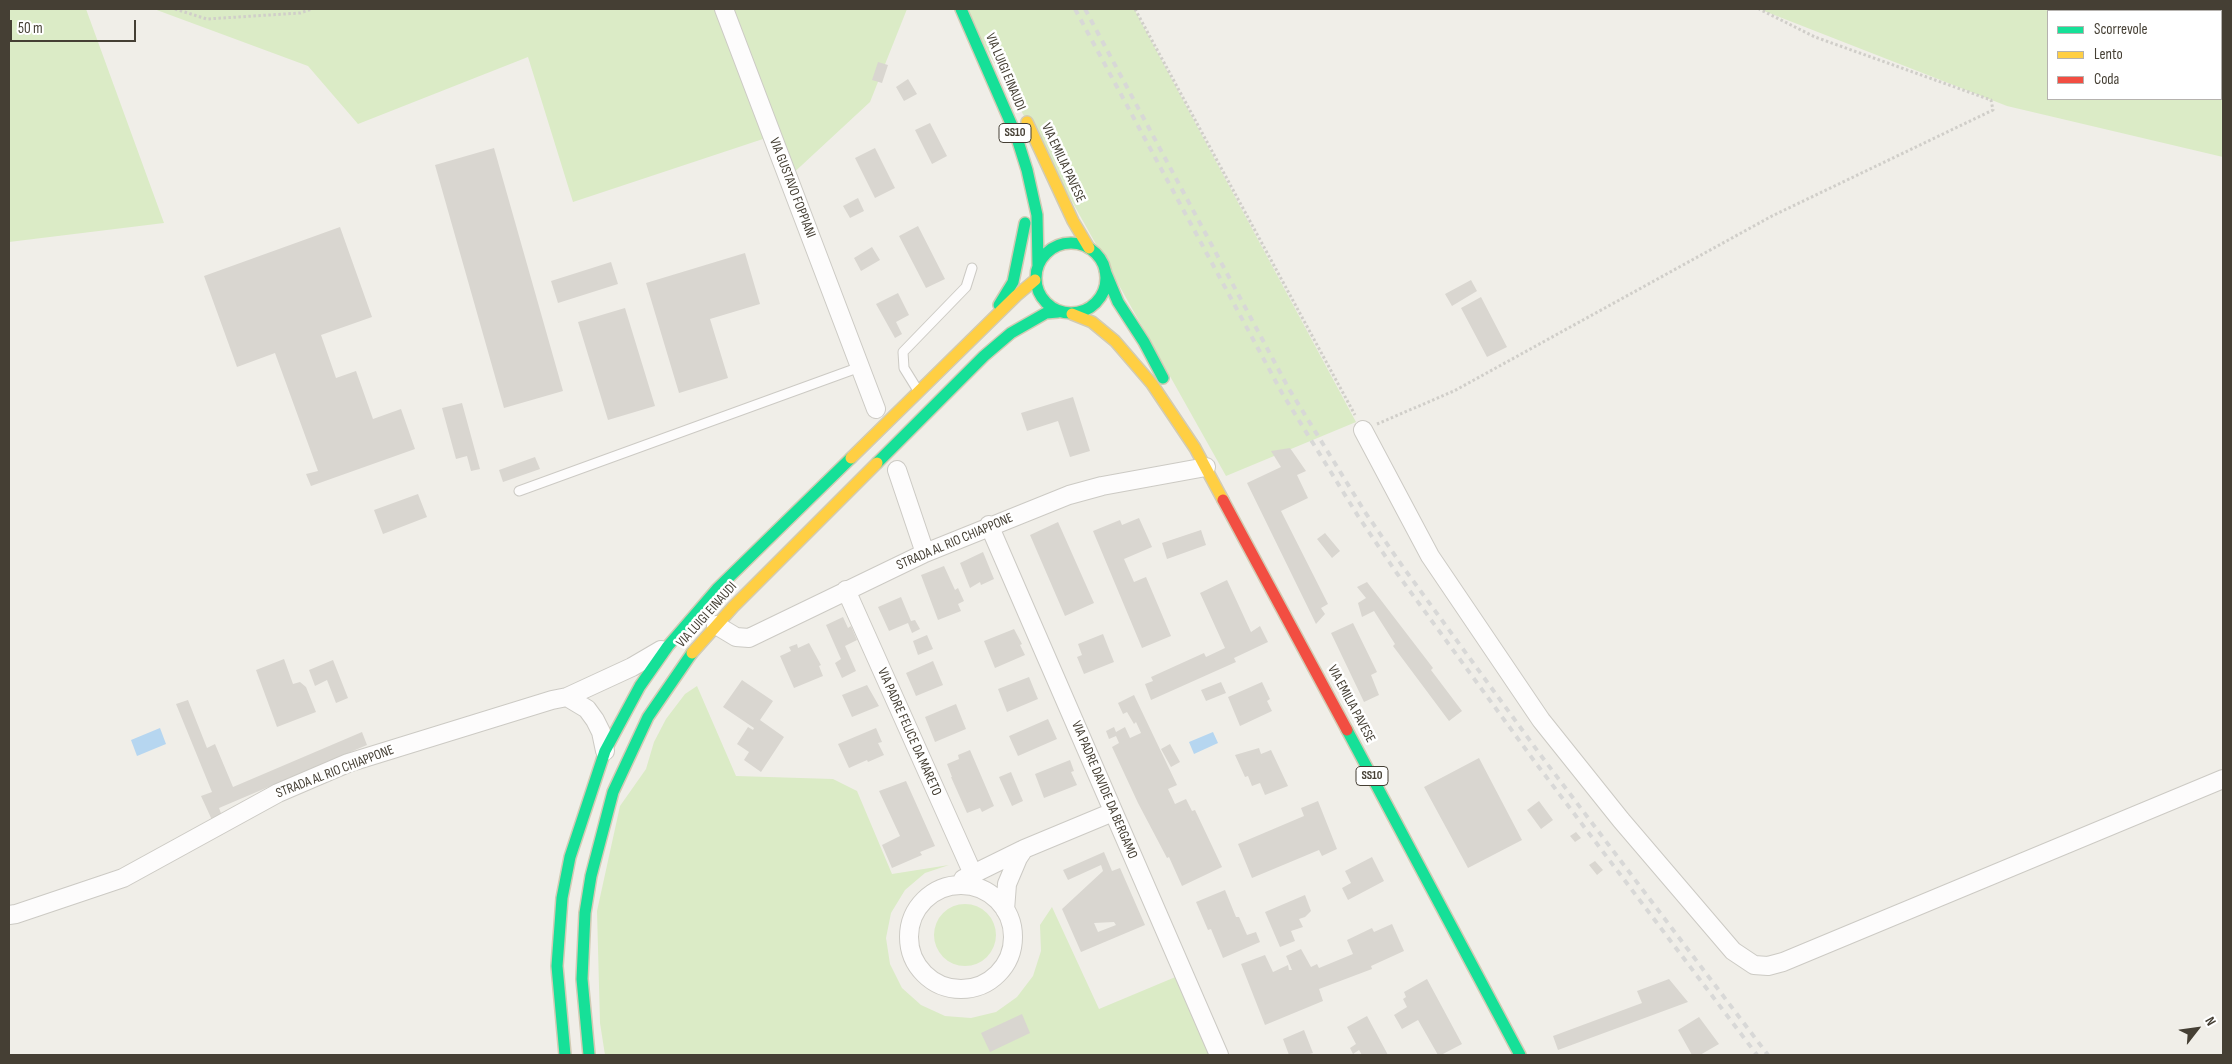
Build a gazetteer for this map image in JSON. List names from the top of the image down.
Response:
{
  "streets": {
    "main road": ["VIA LUIGI EINAUDI", "SS10", "VIA EMILIA PAVESE"],
    "street": [
      "VIA GUSTAVO FOPPIANI",
      "STRADA AL RIO CHIAPPONE",
      "VIA PADRE FELICE DA MARETO",
      "VIA PADRE DAVIDE DA BERGAMO"
    ]
  },
  "crossings": [
    ["VIA LUIGI EINAUDI", "SS10"],
    ["VIA LUIGI EINAUDI", "VIA EMILIA PAVESE"],
    ["VIA LUIGI EINAUDI", "STRADA AL RIO CHIAPPONE"],
    ["SS10", "VIA EMILIA PAVESE"],
    ["VIA EMILIA PAVESE", "STRADA AL RIO CHIAPPONE"],
    ["STRADA AL RIO CHIAPPONE", "VIA PADRE FELICE DA MARETO"],
    ["STRADA AL RIO CHIAPPONE", "VIA PADRE DAVIDE DA BERGAMO"]
  ],
  "legend": ["Scorrevole", "Lento", "Coda"],
  "scale_bar": "50 m",
  "north": "top right"
}
